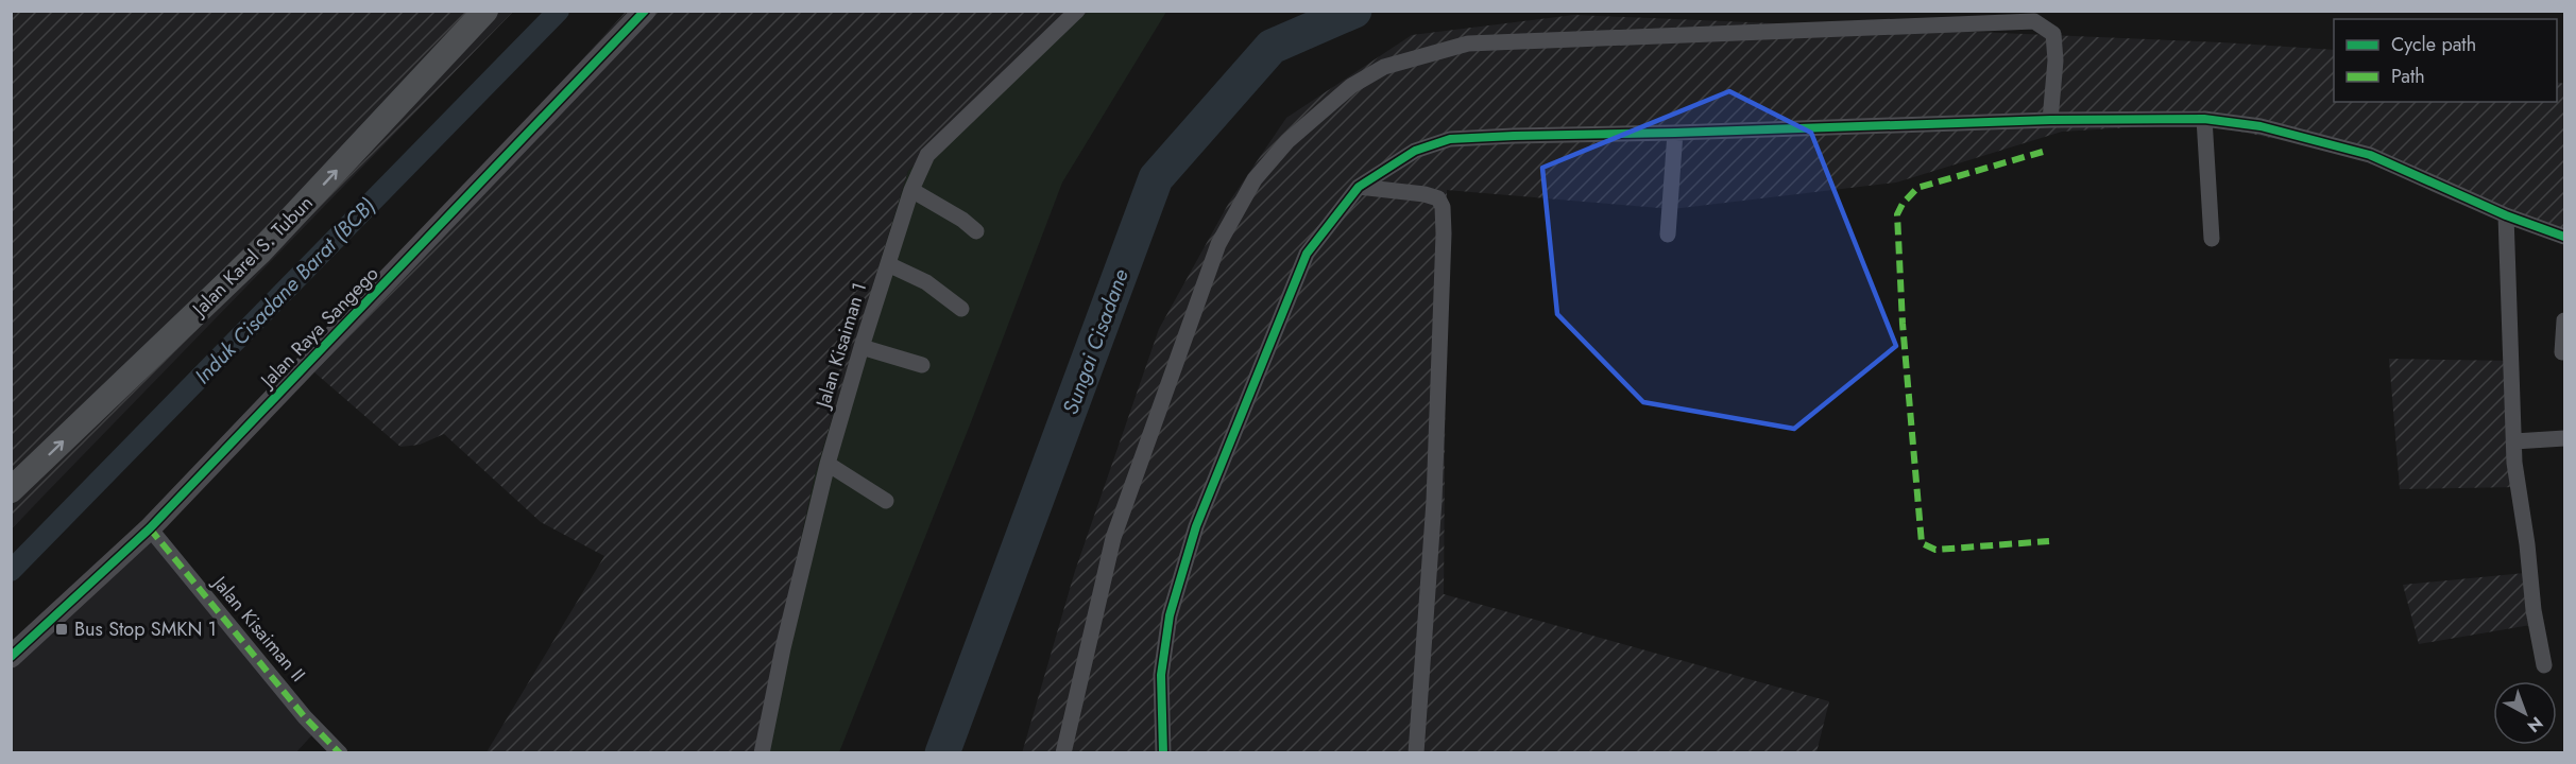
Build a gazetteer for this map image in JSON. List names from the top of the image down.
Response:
{
  "streets": {
    "main road": ["Jalan Karel S. Tubun"],
    "street": ["Jalan Raya Sangego", "Jalan Kisaiman 1", "Jalan Kisaiman II"]
  },
  "crossings": [
    ["Jalan Raya Sangego", "Jalan Kisaiman II"]
  ],
  "one_way": ["Jalan Karel S. Tubun"],
  "water": ["Induk Cisadane Barat (BCB)", "Sungai Cisadane"],
  "places": {
    "transit": ["Bus Stop SMKN 1"]
  },
  "legend": ["Cycle path", "Path"],
  "north": "bottom right"
}
